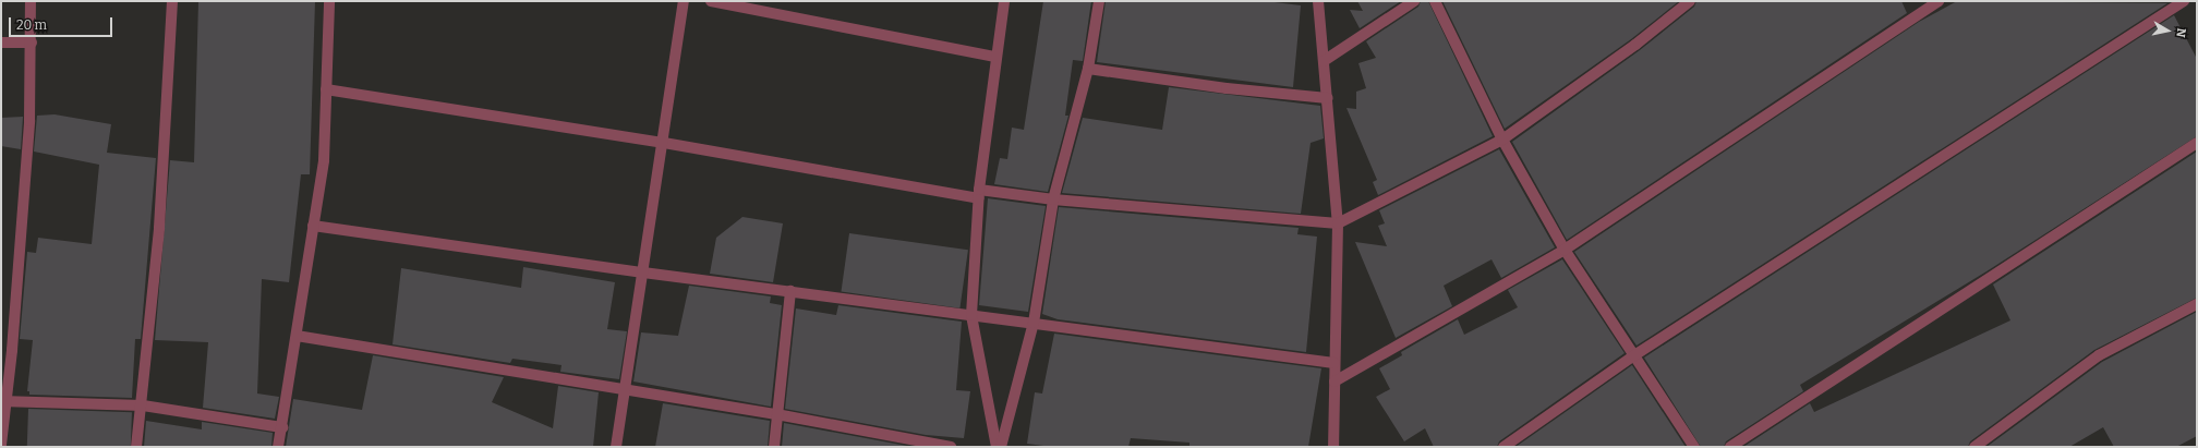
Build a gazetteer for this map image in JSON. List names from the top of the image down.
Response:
{
  "scale_bar": "20 m",
  "north": "right"
}
